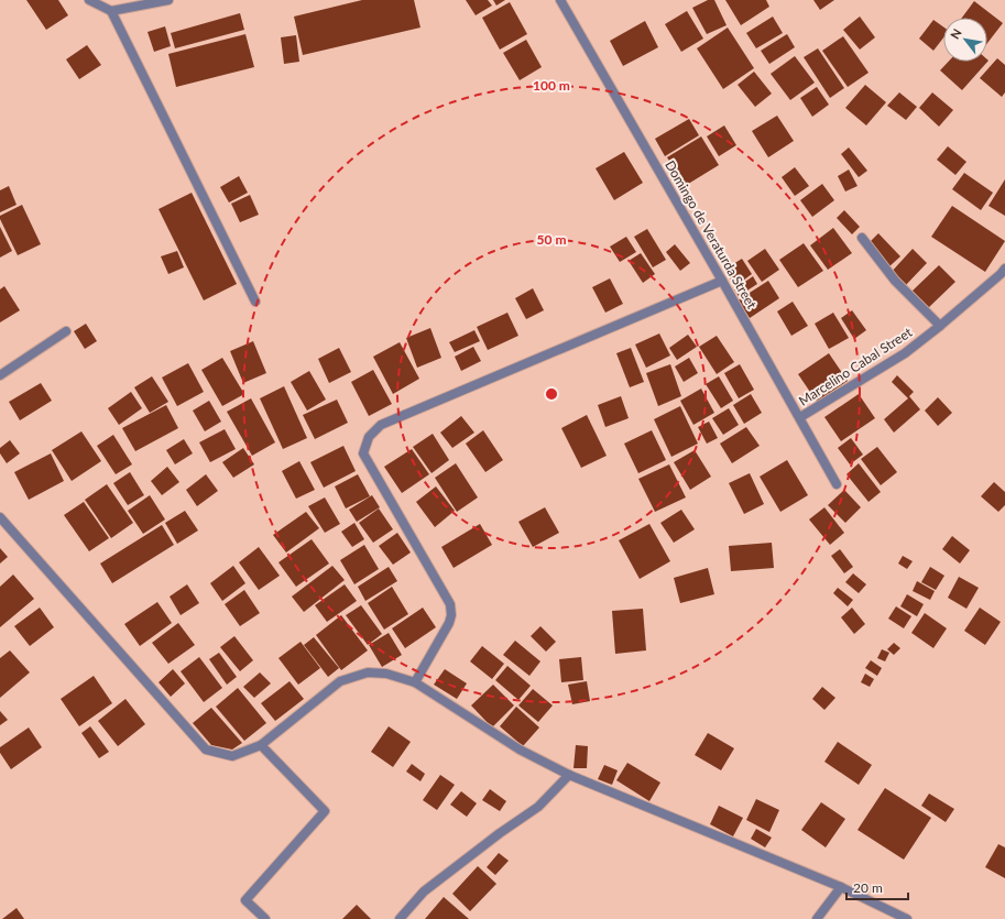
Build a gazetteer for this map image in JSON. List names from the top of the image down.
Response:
{
  "streets": {
    "street": ["Domingo de Veraturda Street", "Marcelino Cabal Street"]
  },
  "crossings": [
    ["Domingo de Veraturda Street", "Marcelino Cabal Street"]
  ],
  "scale_bar": "20 m",
  "north": "top left",
  "rings": ["100 m", "50 m"]
}
